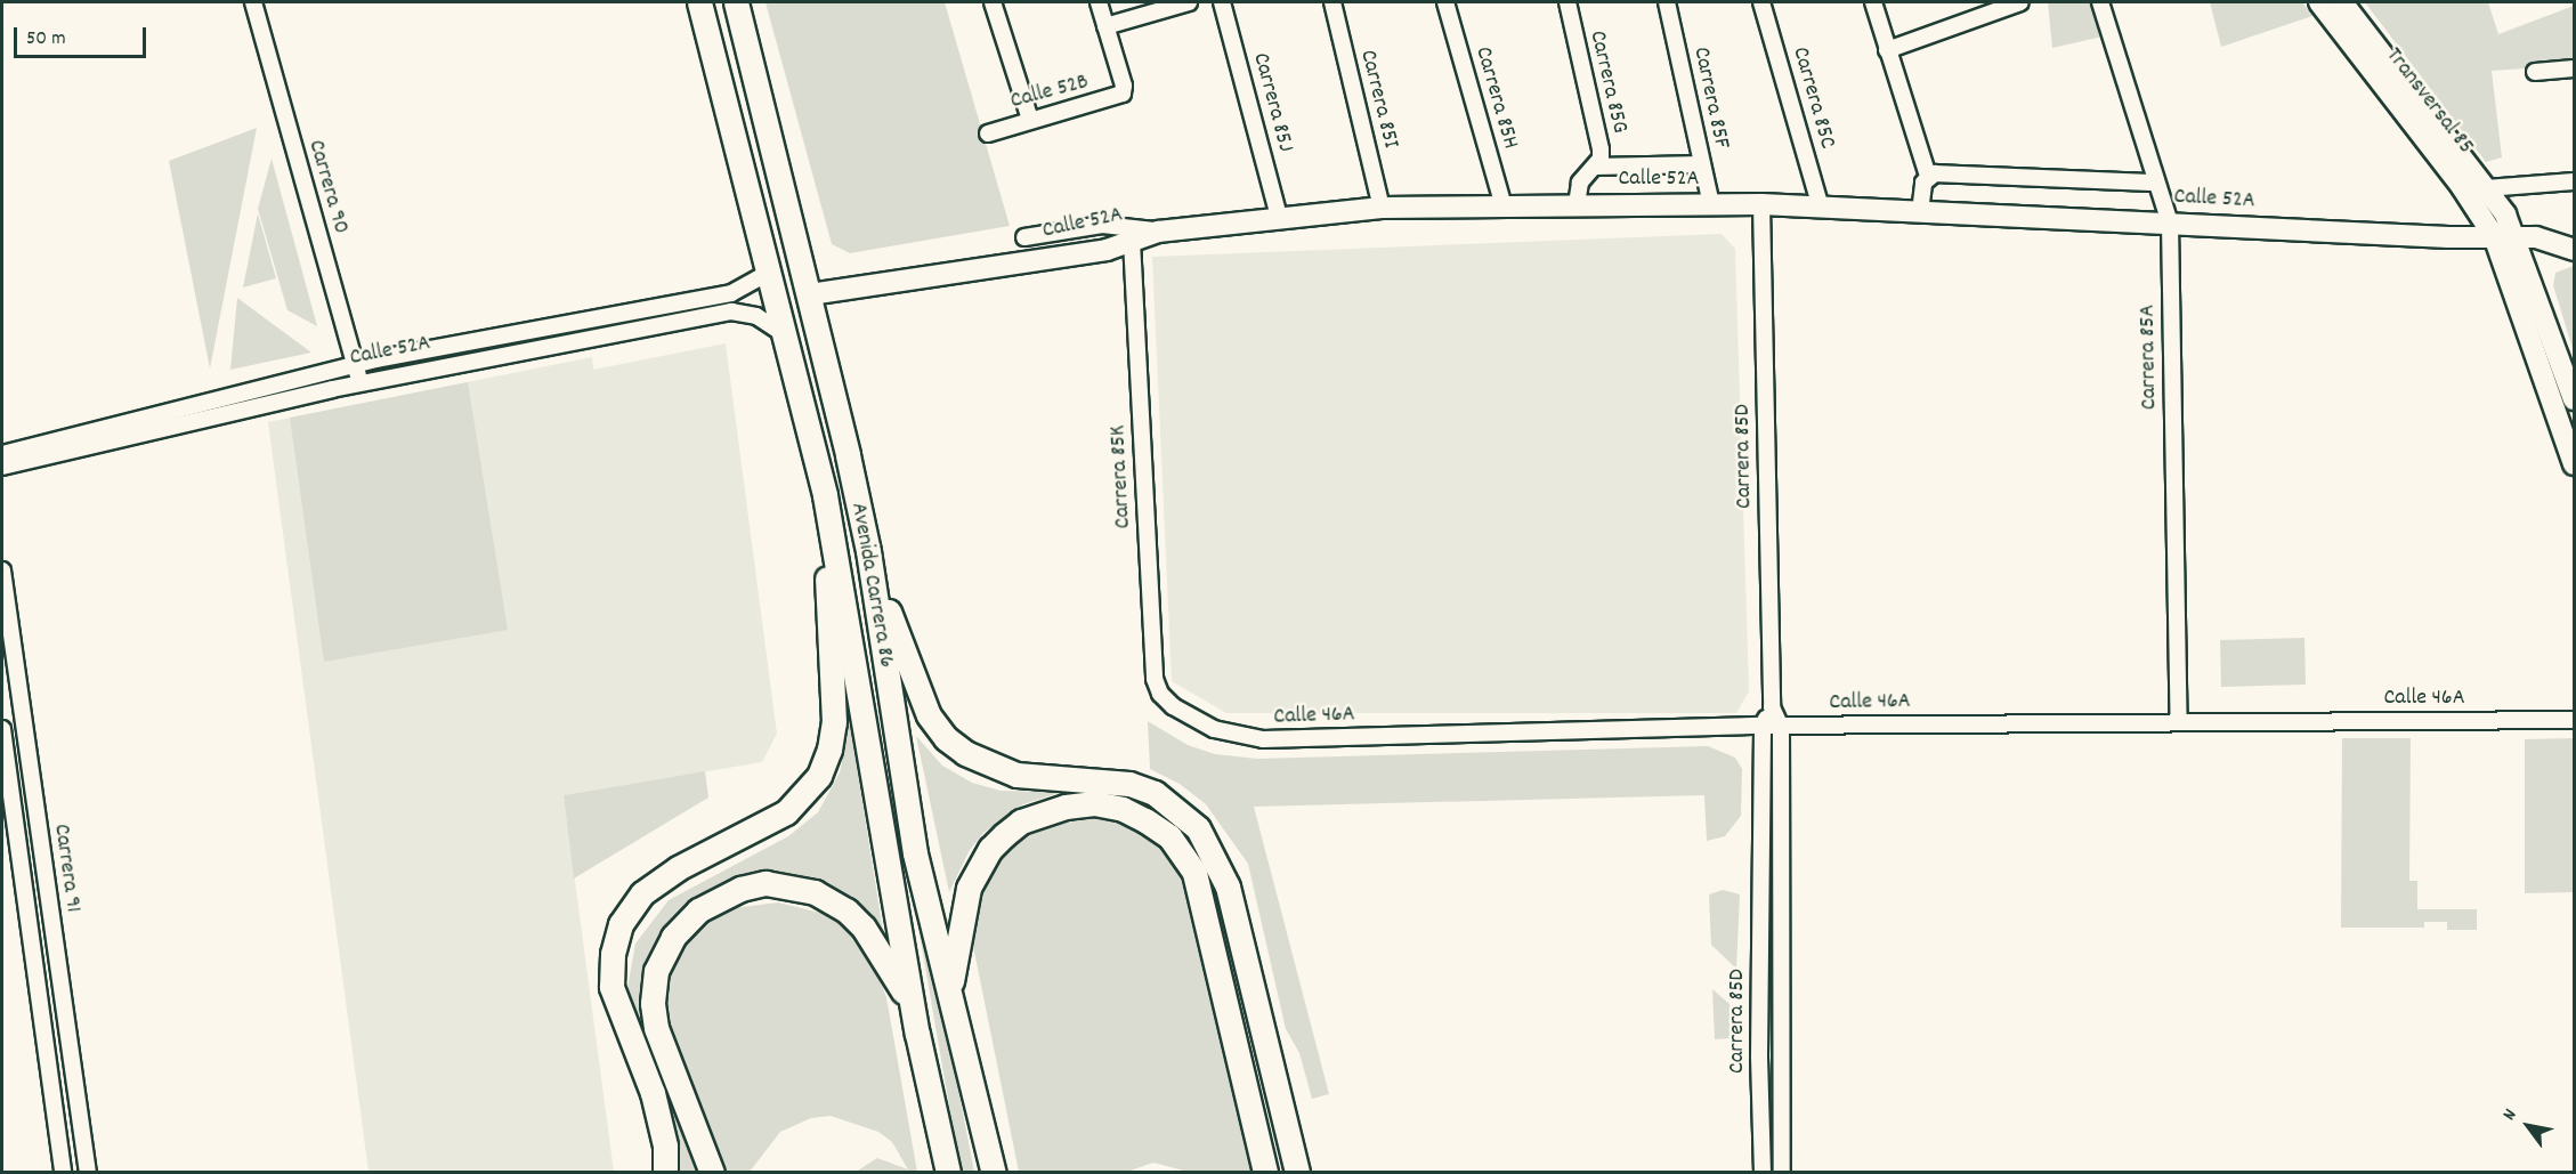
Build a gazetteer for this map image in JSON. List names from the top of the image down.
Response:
{
  "streets": {
    "main road": ["Avenida Carrera 86"],
    "street": [
      "Carrera 85G",
      "Calle 52B",
      "Carrera 85H",
      "Carrera 85F",
      "Carrera 85C",
      "Carrera 85I",
      "Transversal 85",
      "Carrera 85J",
      "Calle 52A",
      "Carrera 90",
      "Carrera 85A",
      "Carrera 85D",
      "Carrera 85K",
      "Calle 46A",
      "Carrera 91"
    ]
  },
  "crossings": [
    ["Carrera 85G", "Calle 52A"],
    ["Carrera 85H", "Calle 52A"],
    ["Carrera 85F", "Calle 52A"],
    ["Carrera 85C", "Calle 52A"],
    ["Carrera 85I", "Calle 52A"],
    ["Transversal 85", "Calle 52A"],
    ["Carrera 85J", "Calle 52A"],
    ["Calle 52A", "Carrera 90"],
    ["Calle 52A", "Carrera 85A"],
    ["Calle 52A", "Carrera 85D"],
    ["Calle 52A", "Carrera 85K"],
    ["Calle 52A", "Avenida Carrera 86"],
    ["Carrera 85A", "Calle 46A"],
    ["Carrera 85D", "Calle 46A"],
    ["Carrera 85K", "Calle 46A"]
  ],
  "scale_bar": "50 m",
  "north": "top left"
}
